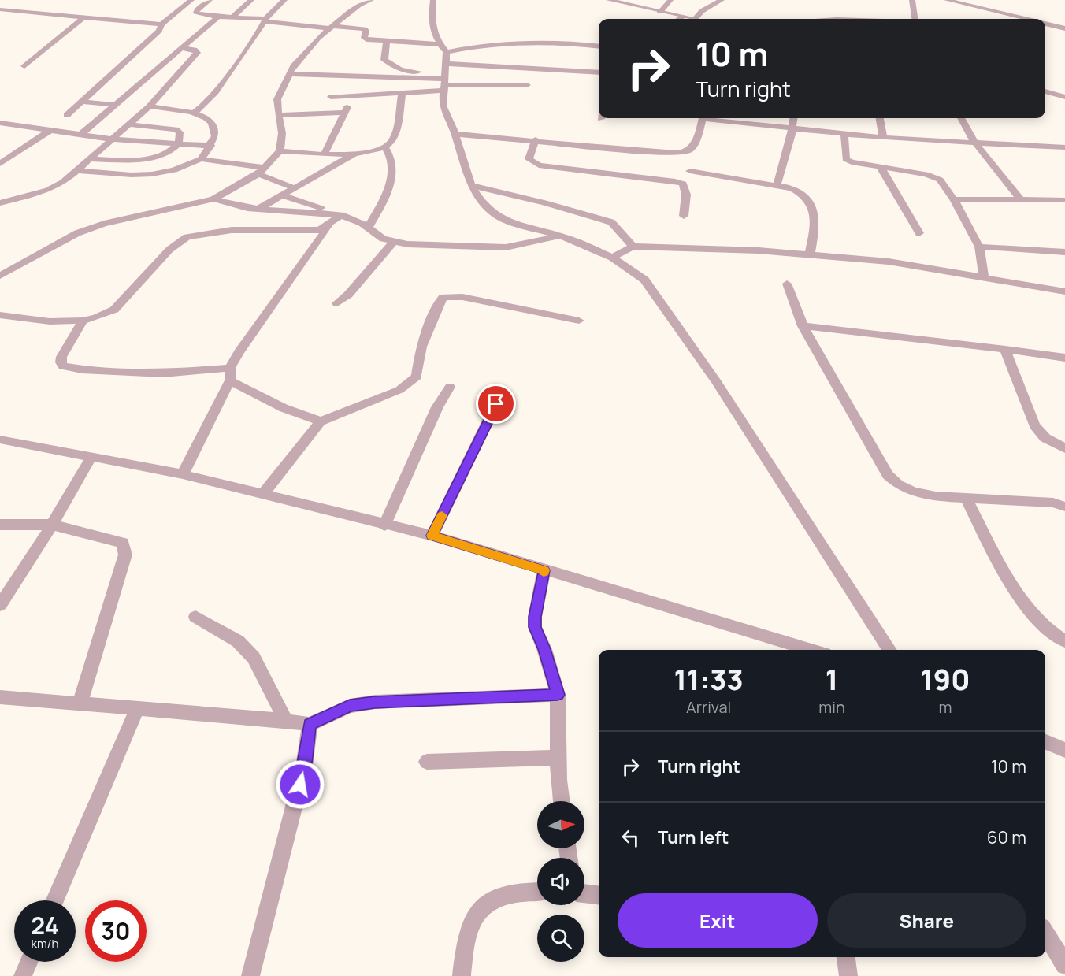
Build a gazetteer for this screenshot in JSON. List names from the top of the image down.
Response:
{
  "north": "right",
  "page": {
    "turn": ["10 m", "Turn right"],
    "eta": [
      "11:33",
      "Arrival",
      "1",
      "min",
      "190",
      "m"
    ],
    "list": [
      {
        "name": "Turn right",
        "value": "10 m"
      },
      {
        "name": "Turn left",
        "value": "60 m"
      }
    ],
    "buttons": ["Exit", "Share"],
    "speed": "24 km/h",
    "limit": "30"
  }
}
